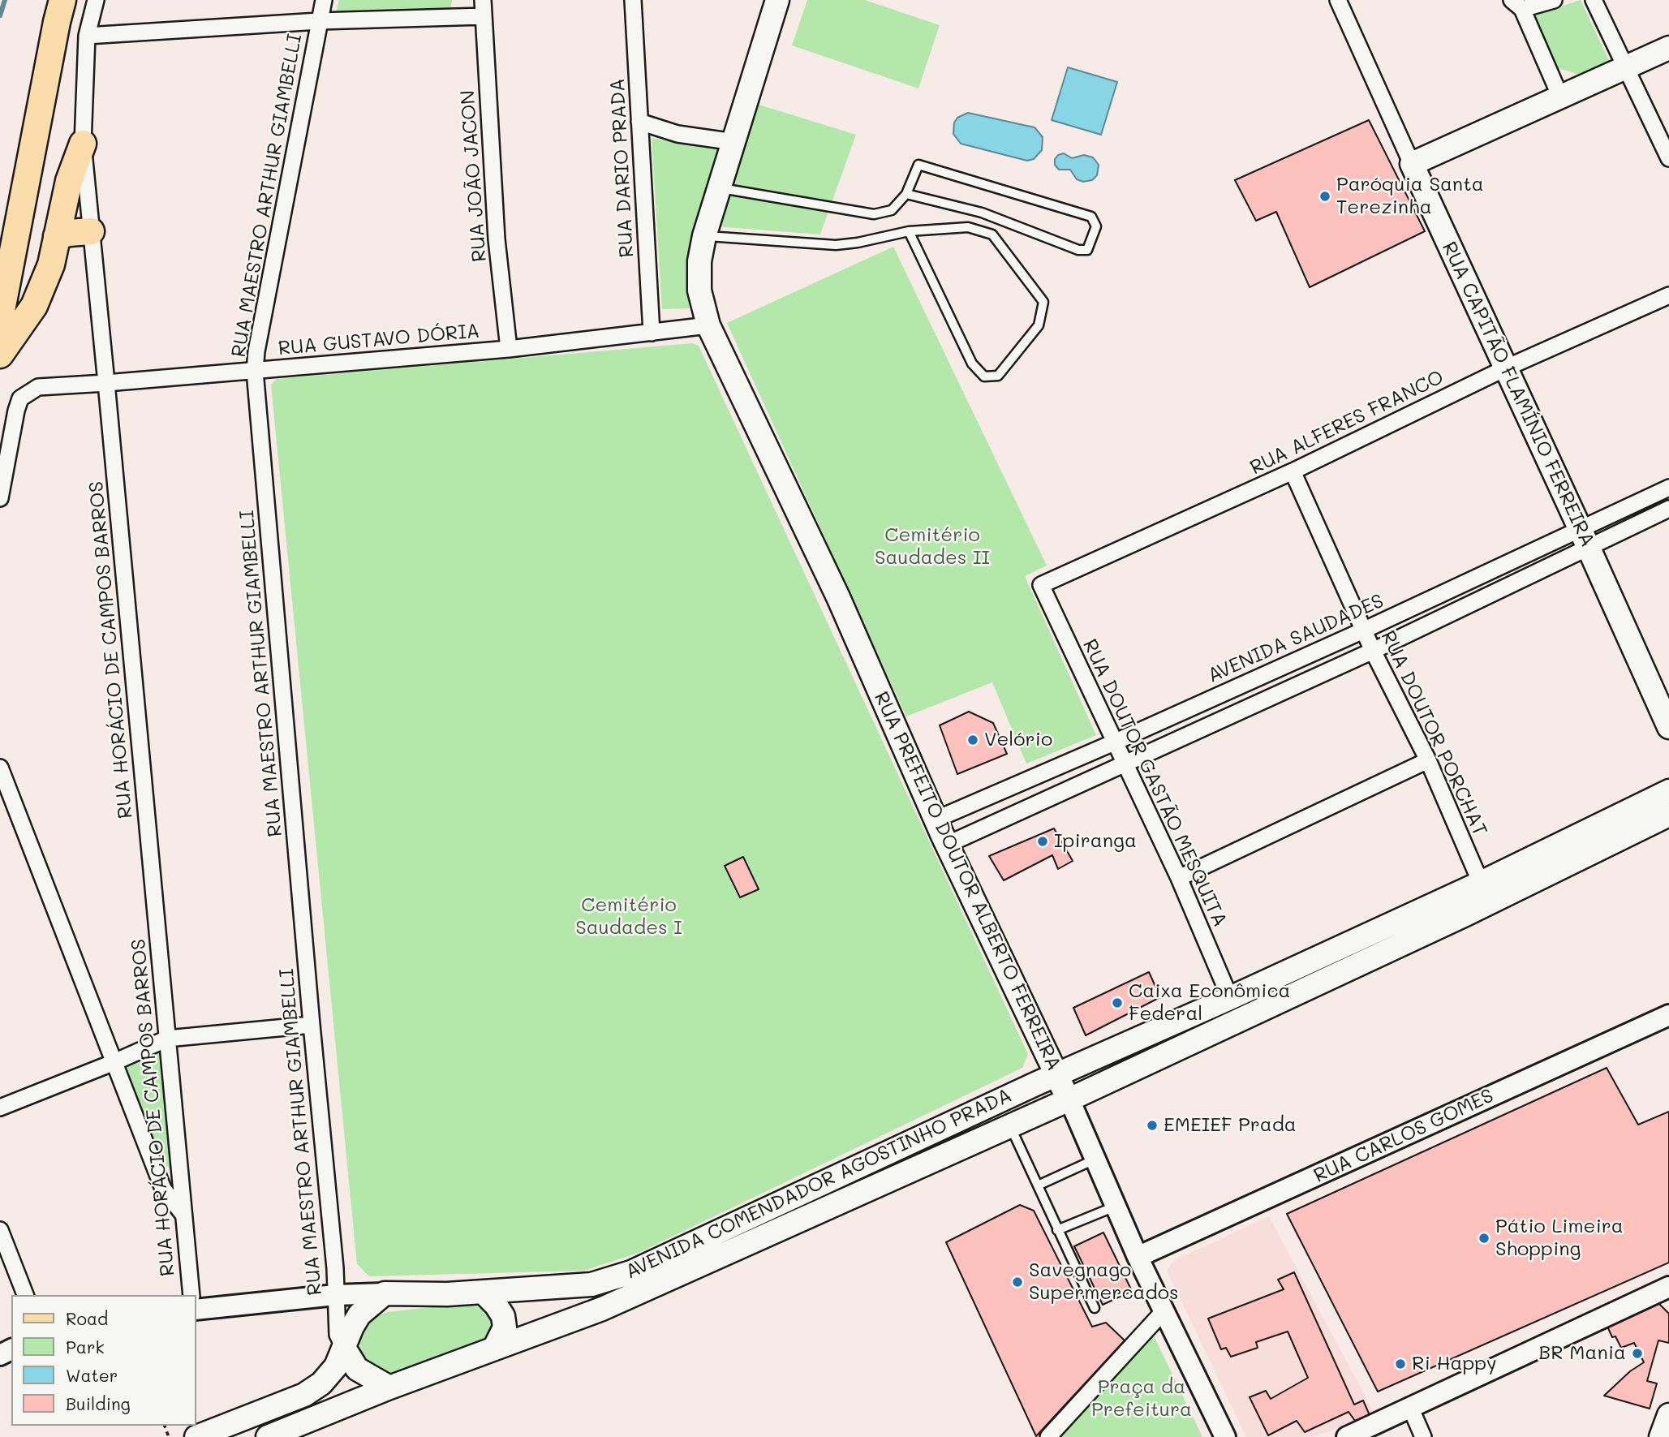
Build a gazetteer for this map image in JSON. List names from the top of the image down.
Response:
{
  "streets": {
    "main road": ["RUA CAPITÃO FLAMÍNIO FERREIRA", "RUA PREFEITO DOUTOR ALBERTO FERREIRA", "AVENIDA COMENDADOR AGOSTINHO PRADA"],
    "street": [
      "RUA DARIO PRADA",
      "RUA JOÃO JACON",
      "RUA MAESTRO ARTHUR GIAMBELLI",
      "RUA GUSTAVO DÓRIA",
      "RUA ALFERES FRANCO",
      "AVENIDA SAUDADES",
      "RUA HORÁCIO DE CAMPOS BARROS",
      "RUA DOUTOR PORCHAT",
      "RUA DOUTOR GASTÃO MESQUITA",
      "RUA CARLOS GOMES"
    ]
  },
  "crossings": [
    ["RUA DARIO PRADA", "RUA GUSTAVO DÓRIA"],
    ["RUA JOÃO JACON", "RUA GUSTAVO DÓRIA"],
    ["RUA MAESTRO ARTHUR GIAMBELLI", "RUA GUSTAVO DÓRIA"],
    ["RUA GUSTAVO DÓRIA", "RUA HORÁCIO DE CAMPOS BARROS"],
    ["RUA GUSTAVO DÓRIA", "RUA PREFEITO DOUTOR ALBERTO FERREIRA"],
    ["RUA CAPITÃO FLAMÍNIO FERREIRA", "RUA ALFERES FRANCO"],
    ["RUA CAPITÃO FLAMÍNIO FERREIRA", "AVENIDA SAUDADES"],
    ["RUA ALFERES FRANCO", "RUA DOUTOR PORCHAT"],
    ["RUA ALFERES FRANCO", "RUA DOUTOR GASTÃO MESQUITA"],
    ["AVENIDA SAUDADES", "RUA DOUTOR PORCHAT"],
    ["AVENIDA SAUDADES", "RUA DOUTOR GASTÃO MESQUITA"],
    ["AVENIDA SAUDADES", "RUA PREFEITO DOUTOR ALBERTO FERREIRA"],
    ["RUA DOUTOR PORCHAT", "AVENIDA COMENDADOR AGOSTINHO PRADA"],
    ["RUA DOUTOR GASTÃO MESQUITA", "AVENIDA COMENDADOR AGOSTINHO PRADA"],
    ["RUA PREFEITO DOUTOR ALBERTO FERREIRA", "RUA CARLOS GOMES"],
    ["RUA PREFEITO DOUTOR ALBERTO FERREIRA", "AVENIDA COMENDADOR AGOSTINHO PRADA"]
  ],
  "parks": ["Cemitério Saudades II", "Cemitério Saudades I", "Praça da Prefeitura"],
  "places": [
    "Paróquia Santa Terezinha",
    "Velório",
    "Ipiranga",
    "Caixa Econômica Federal",
    "EMEIEF Prada",
    "Pátio Limeira Shopping",
    "Savegnago Supermercados",
    "BR Mania",
    "Ri Happy"
  ],
  "legend": [
    "Road",
    "Park",
    "Water",
    "Building"
  ]
}
